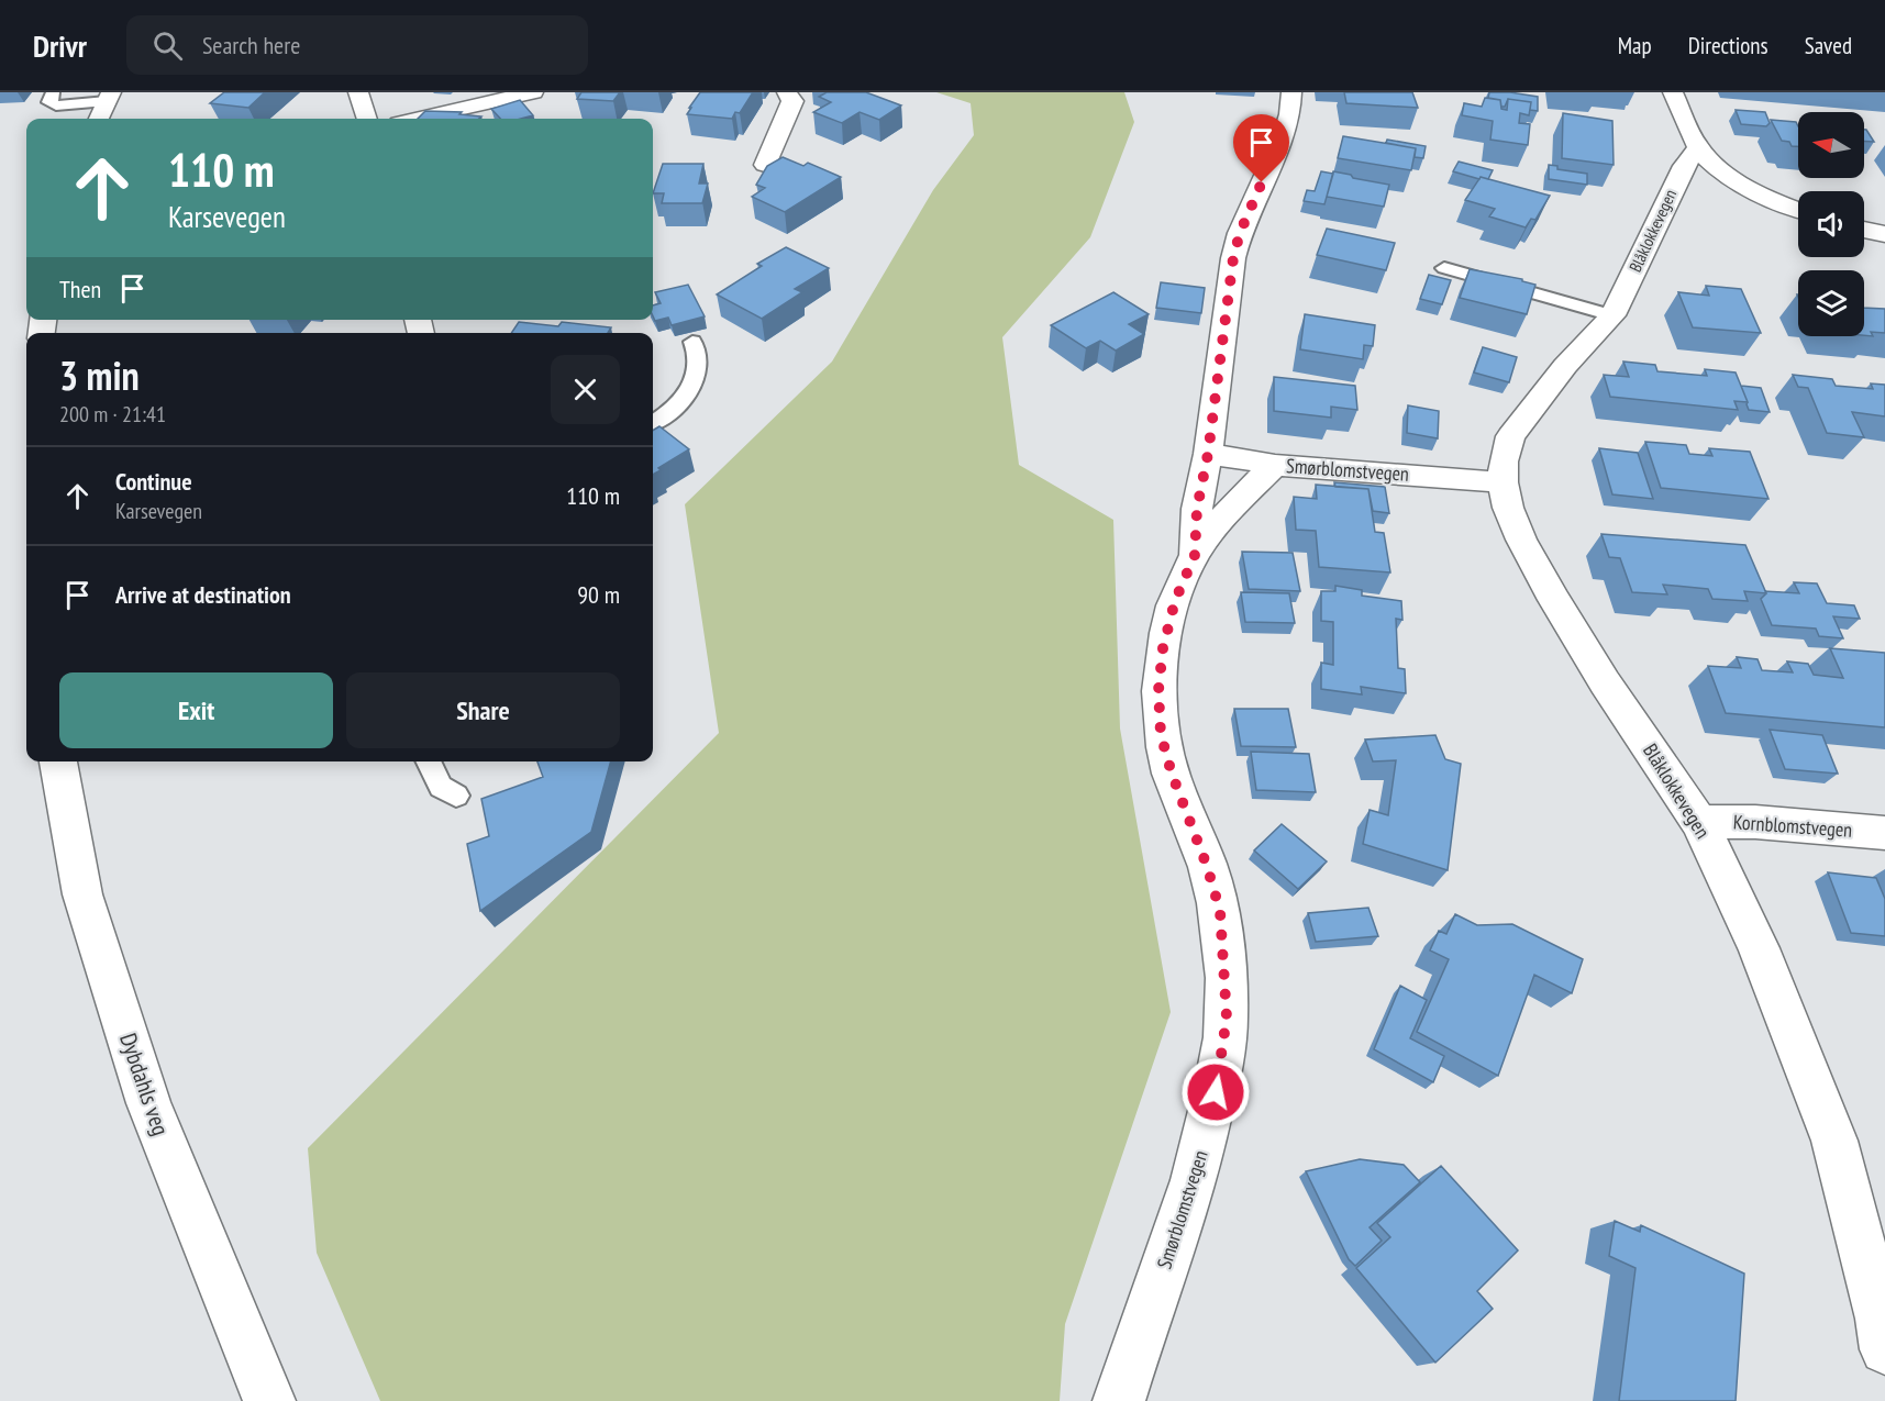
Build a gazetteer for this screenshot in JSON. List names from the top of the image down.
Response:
{
  "streets": {
    "street": [
      "Blåklokkevegen",
      "Smørblomstvegen",
      "Kornblomstvegen",
      "Dybdahls veg"
    ]
  },
  "crossings": [
    ["Blåklokkevegen", "Smørblomstvegen"],
    ["Blåklokkevegen", "Kornblomstvegen"]
  ],
  "north": "left",
  "page": {
    "header": "Drivr",
    "search": "Search here",
    "nav": ["Map", "Directions", "Saved"],
    "turn": ["110 m", "Karsevegen"],
    "then": "Then",
    "heading": ["3 min", "200 m · 21:41"],
    "list": [
      {
        "name": "Continue",
        "note": "Karsevegen",
        "value": "110 m"
      },
      {
        "name": "Arrive at destination",
        "value": "90 m"
      }
    ],
    "buttons": ["Exit", "Share"]
  }
}
